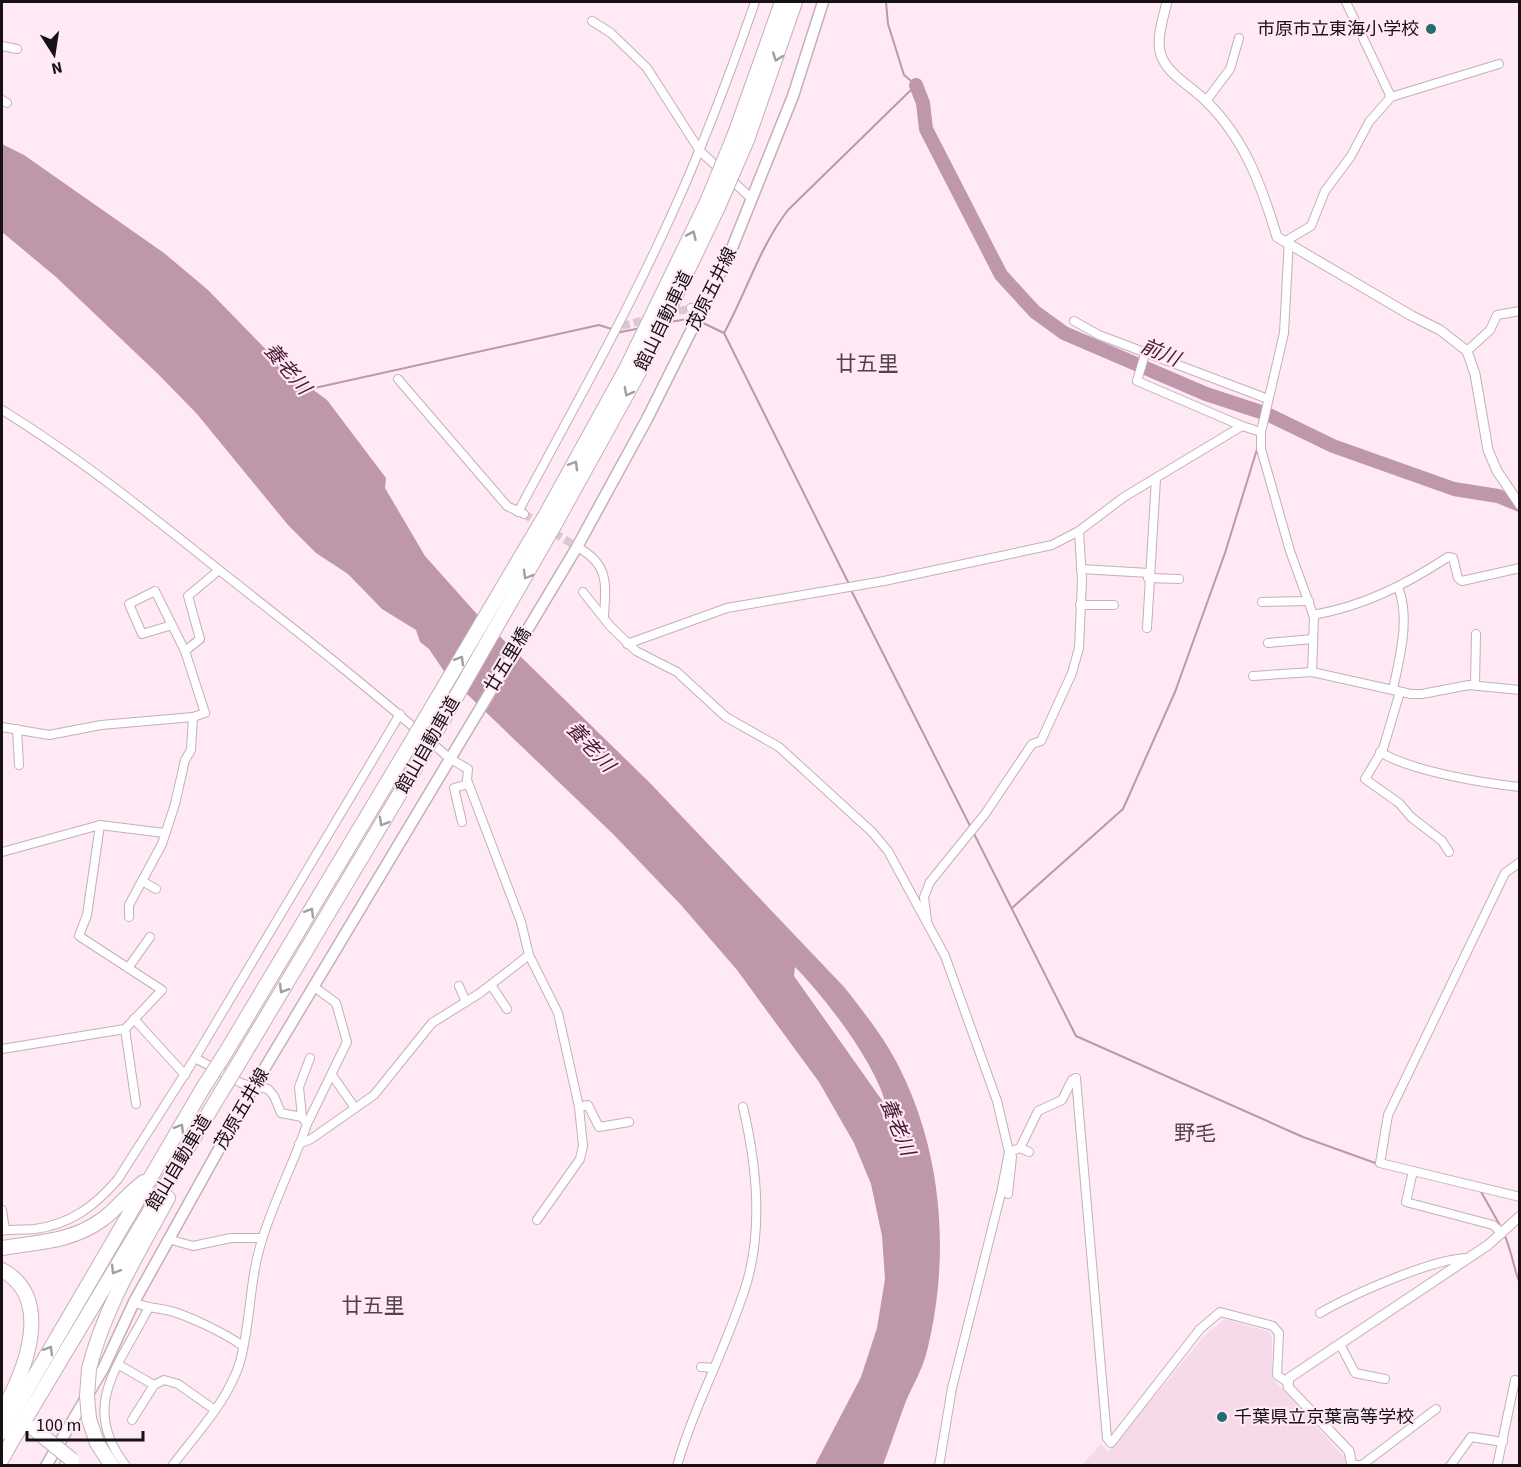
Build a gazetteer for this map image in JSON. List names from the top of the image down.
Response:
{
  "streets": {
    "highway": ["館山自動車道"],
    "main road": ["茂原五井線", "廿五里橋"]
  },
  "crossings": [
    ["茂原五井線", "廿五里橋"]
  ],
  "districts": ["廿五里", "野毛", "廿五里"],
  "water": ["前川", "養老川"],
  "places": ["市原市立東海小学校", "千葉県立京葉高等学校"],
  "scale_bar": "100 m",
  "north": "bottom"
}
